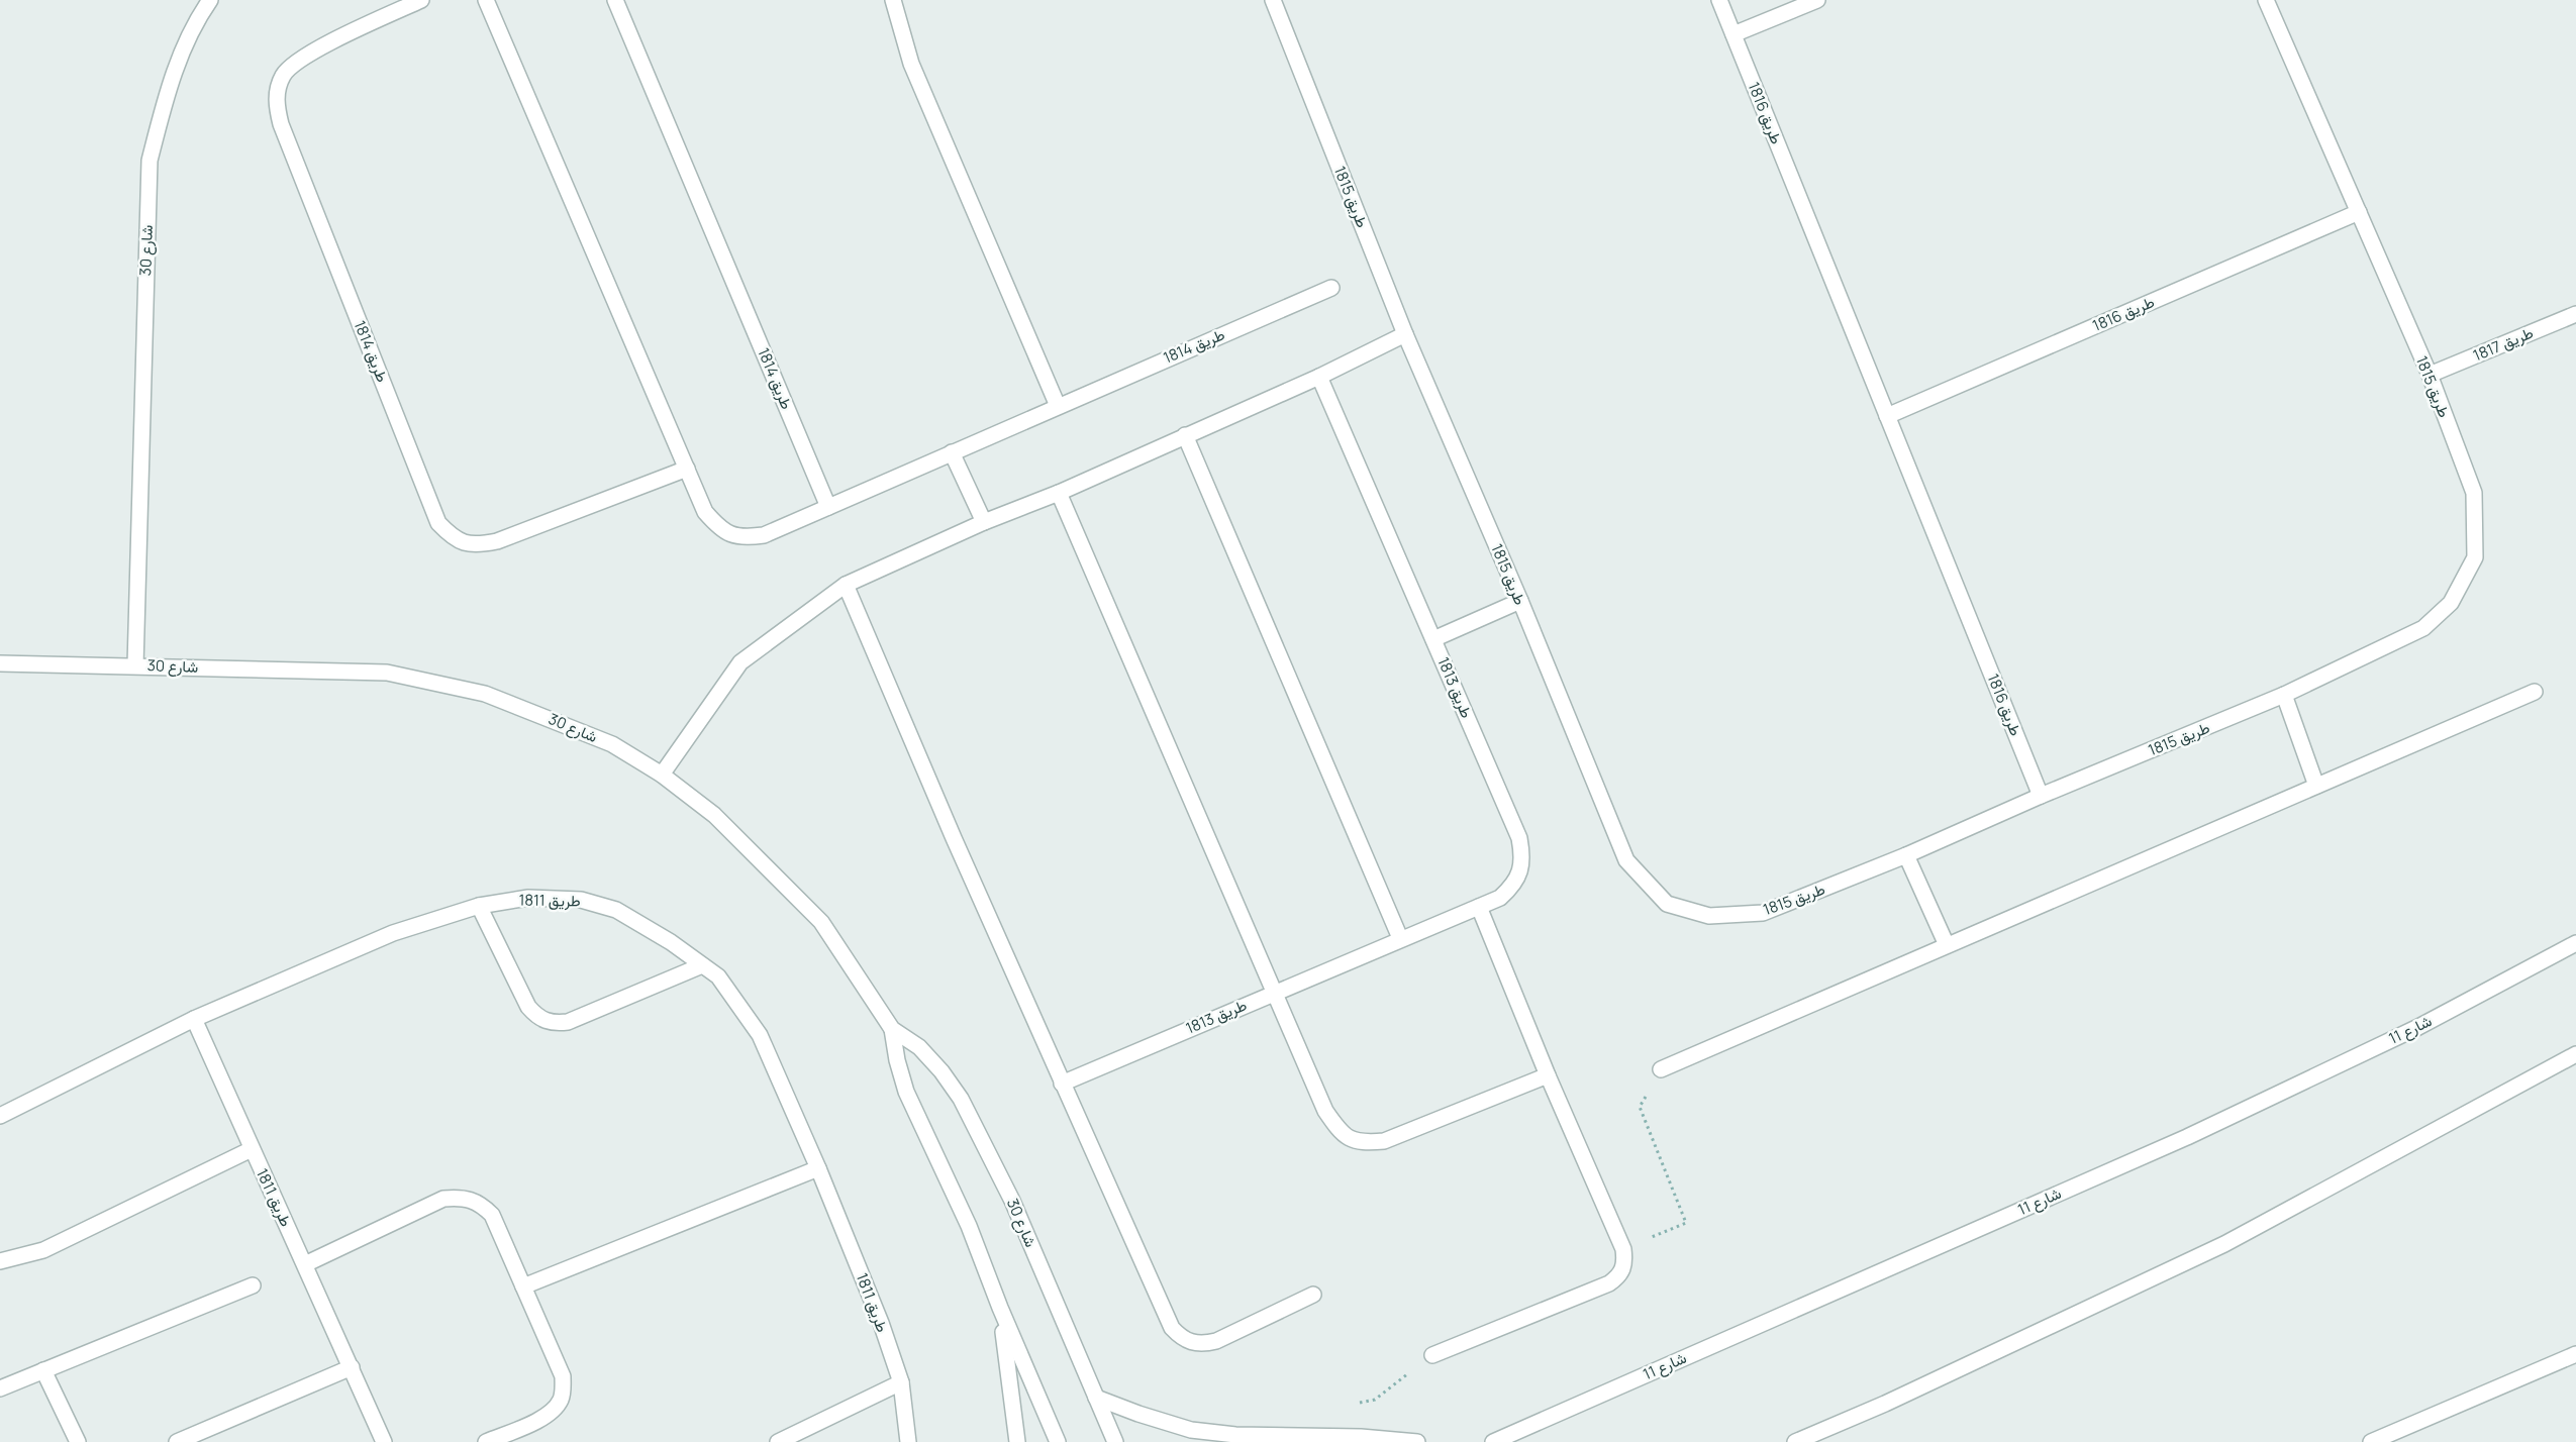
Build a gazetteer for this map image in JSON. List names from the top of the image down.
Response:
{
  "streets": {
    "street": [
      "طريق 1816",
      "طريق 1815",
      "شارع 30",
      "طريق 1817",
      "طريق 1814",
      "طريق 1813",
      "طريق 1811",
      "شارع 11"
    ]
  },
  "crossings": [
    ["طريق 1816", "طريق 1815"],
    ["طريق 1815", "طريق 1817"]
  ]
}
